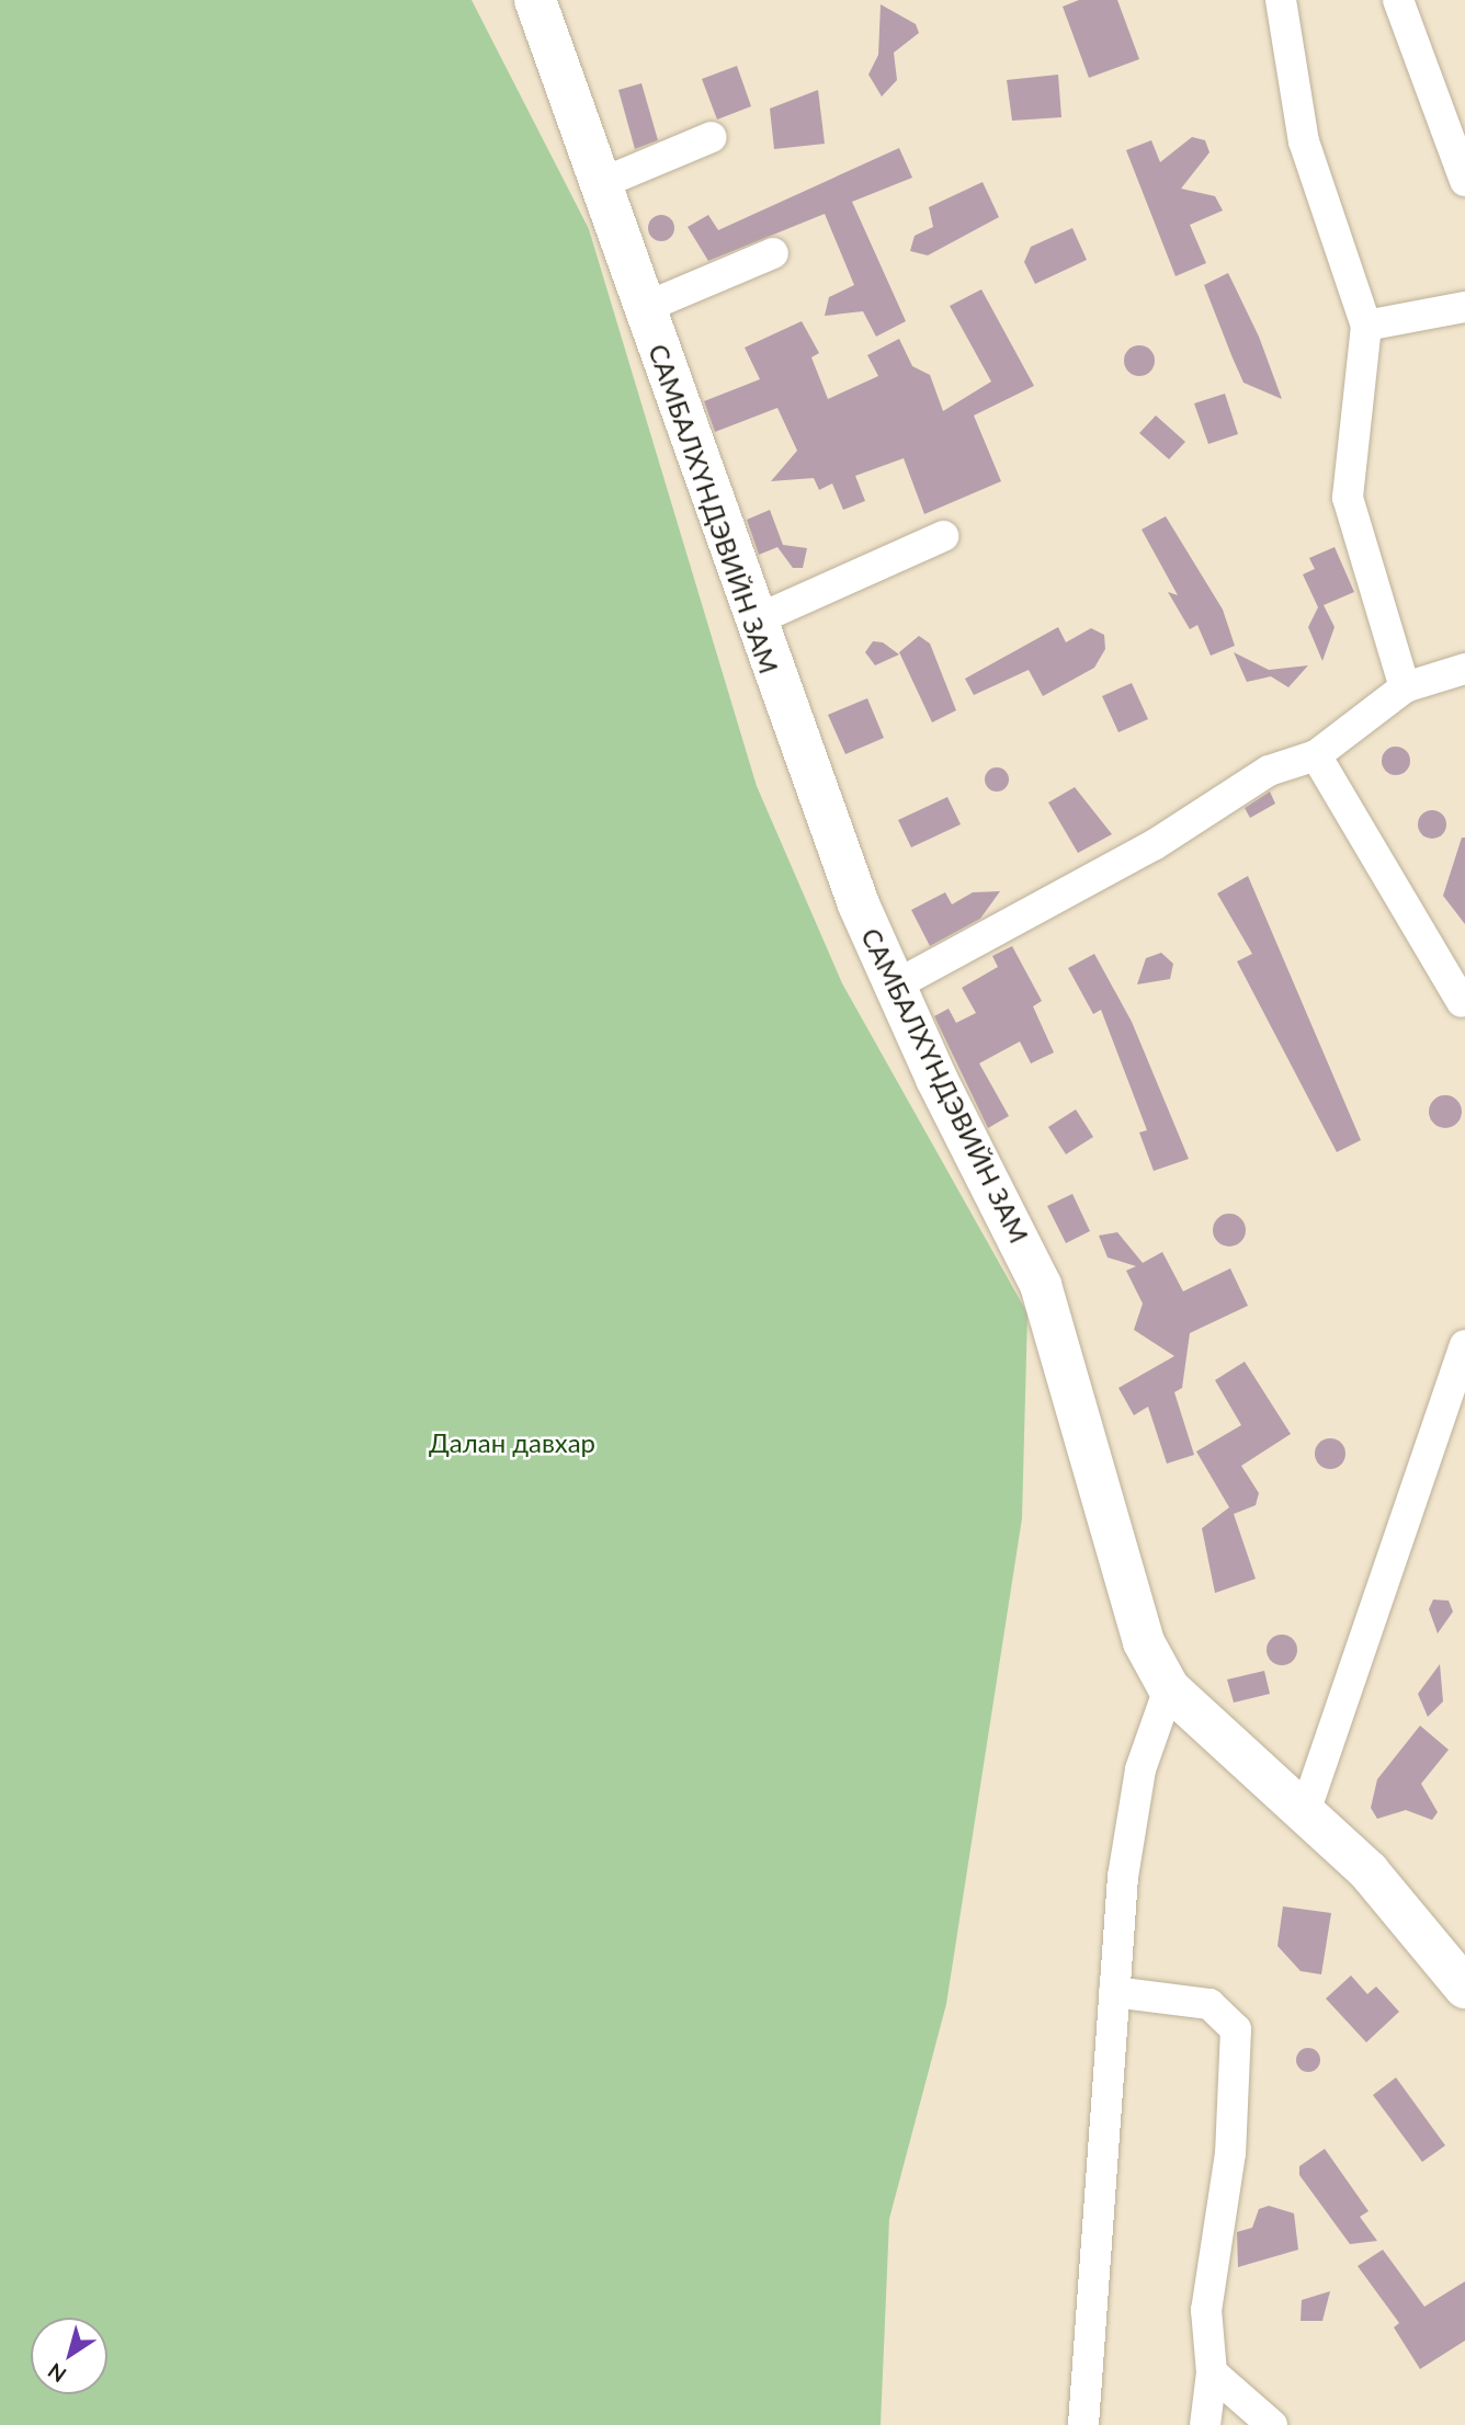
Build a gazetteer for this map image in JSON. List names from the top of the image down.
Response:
{
  "streets": {
    "street": ["САМБАЛХҮНДЭВИЙН ЗАМ"]
  },
  "parks": ["Далан давхар"],
  "north": "bottom left"
}
